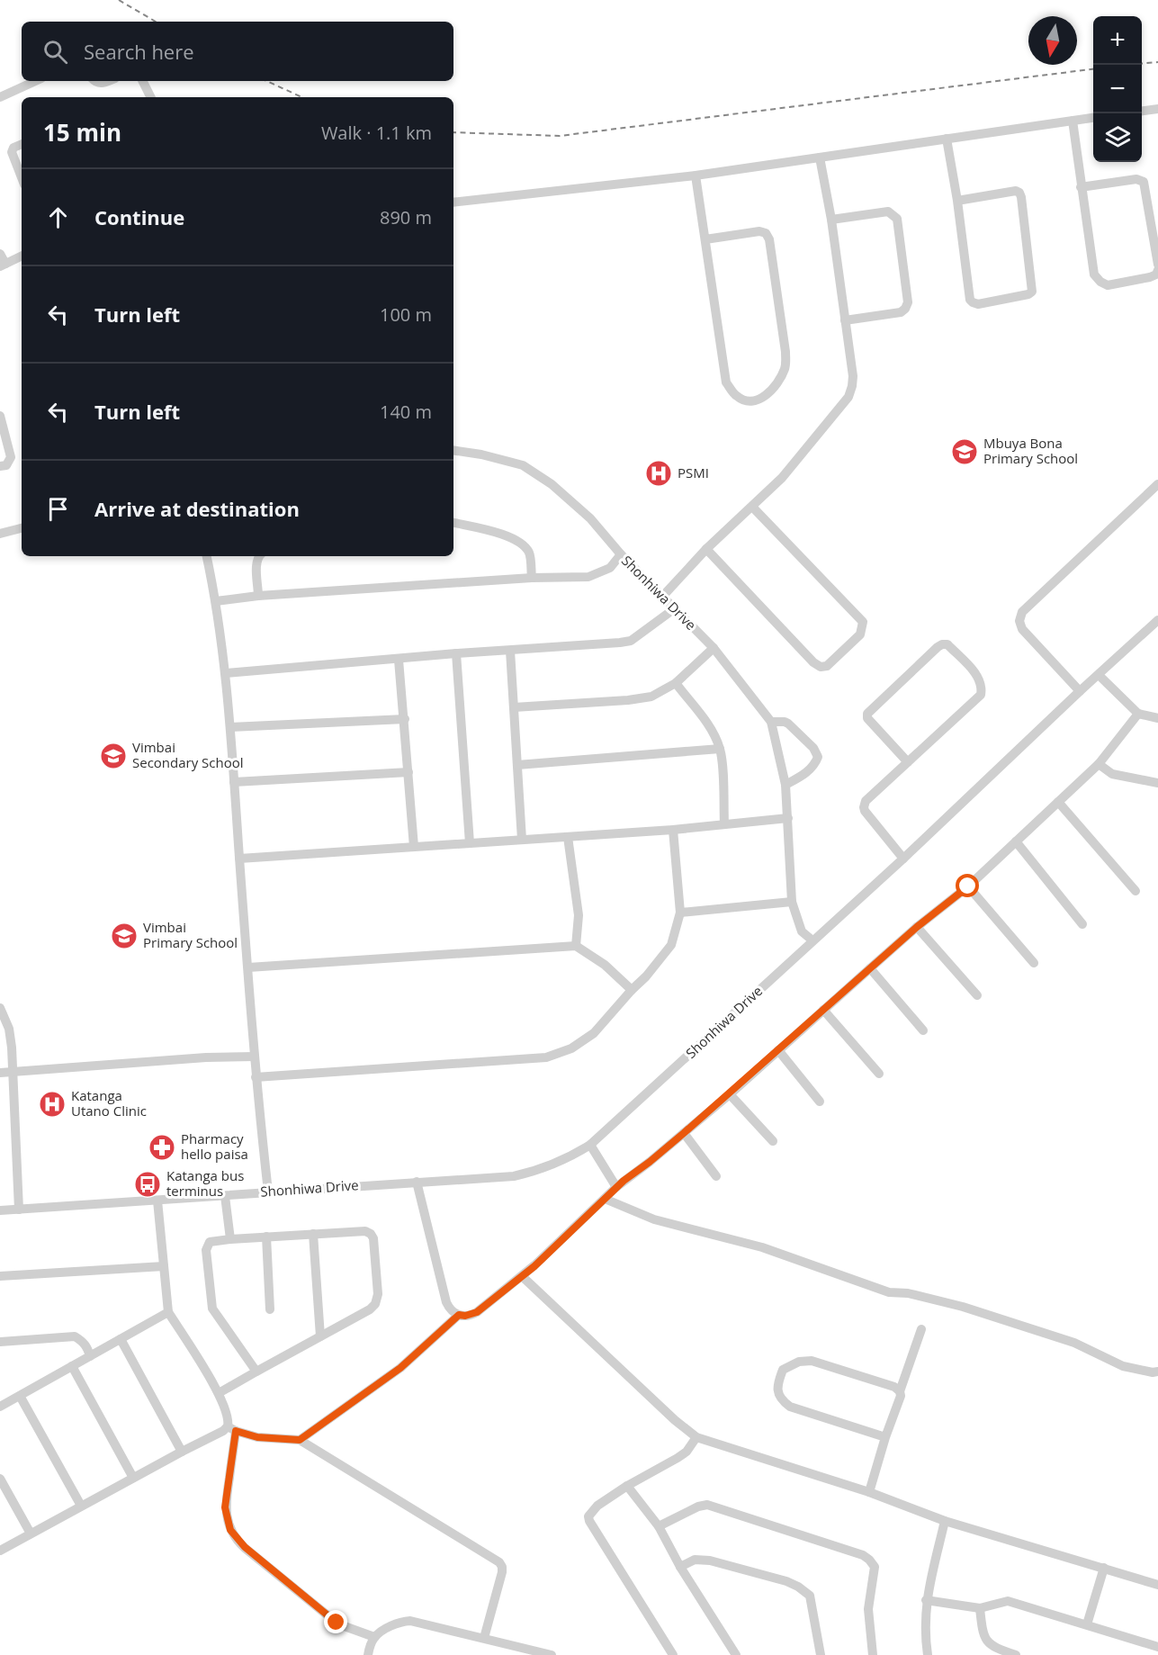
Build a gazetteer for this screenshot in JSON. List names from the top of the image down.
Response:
{
  "streets": {
    "street": ["Shonhiwa Drive"]
  },
  "places": {
    "school or university": ["Mbuya Bona Primary School", "Vimbai Secondary School", "Vimbai Primary School"],
    "hospital": ["PSMI", "Katanga Utano Clinic"],
    "pharmacy": ["Pharmacy hello paisa"],
    "bus stop": ["Katanga bus terminus"]
  },
  "north": "bottom",
  "page": {
    "map_buttons": ["+", "−"],
    "search": "Search here",
    "heading": ["15 min", "Walk · 1.1 km"],
    "list": [
      ["Continue", "890 m"],
      ["Turn left", "100 m"],
      ["Turn left", "140 m"],
      "Arrive at destination"
    ]
  }
}
